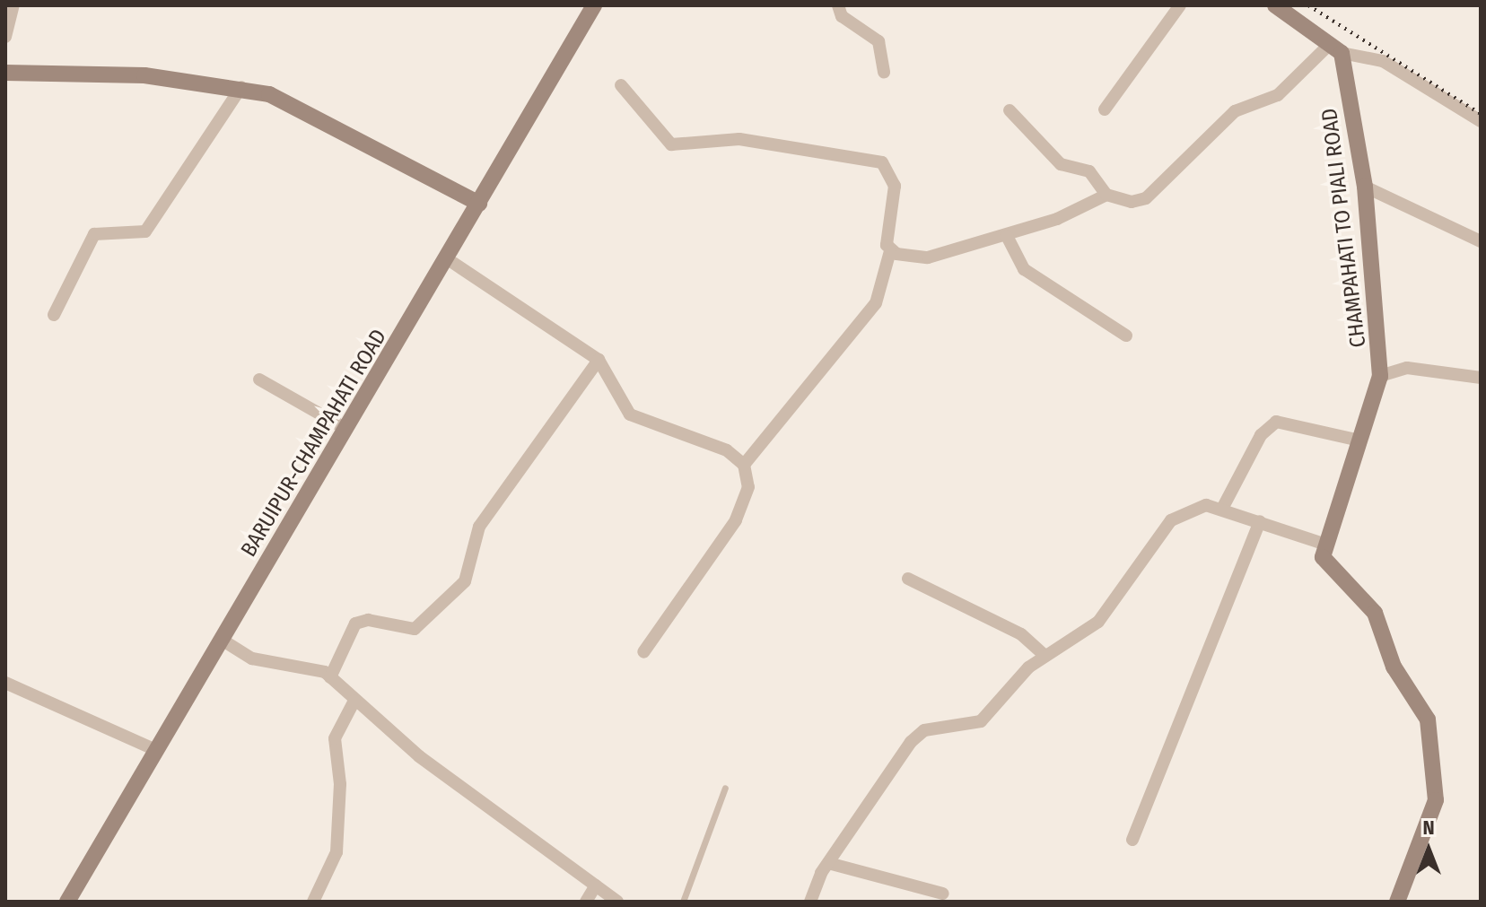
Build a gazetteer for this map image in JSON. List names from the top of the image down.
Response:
{
  "streets": {
    "main road": ["CHAMPAHATI TO PIALI ROAD", "BARUIPUR-CHAMPAHATI ROAD"]
  },
  "north": "top"
}
